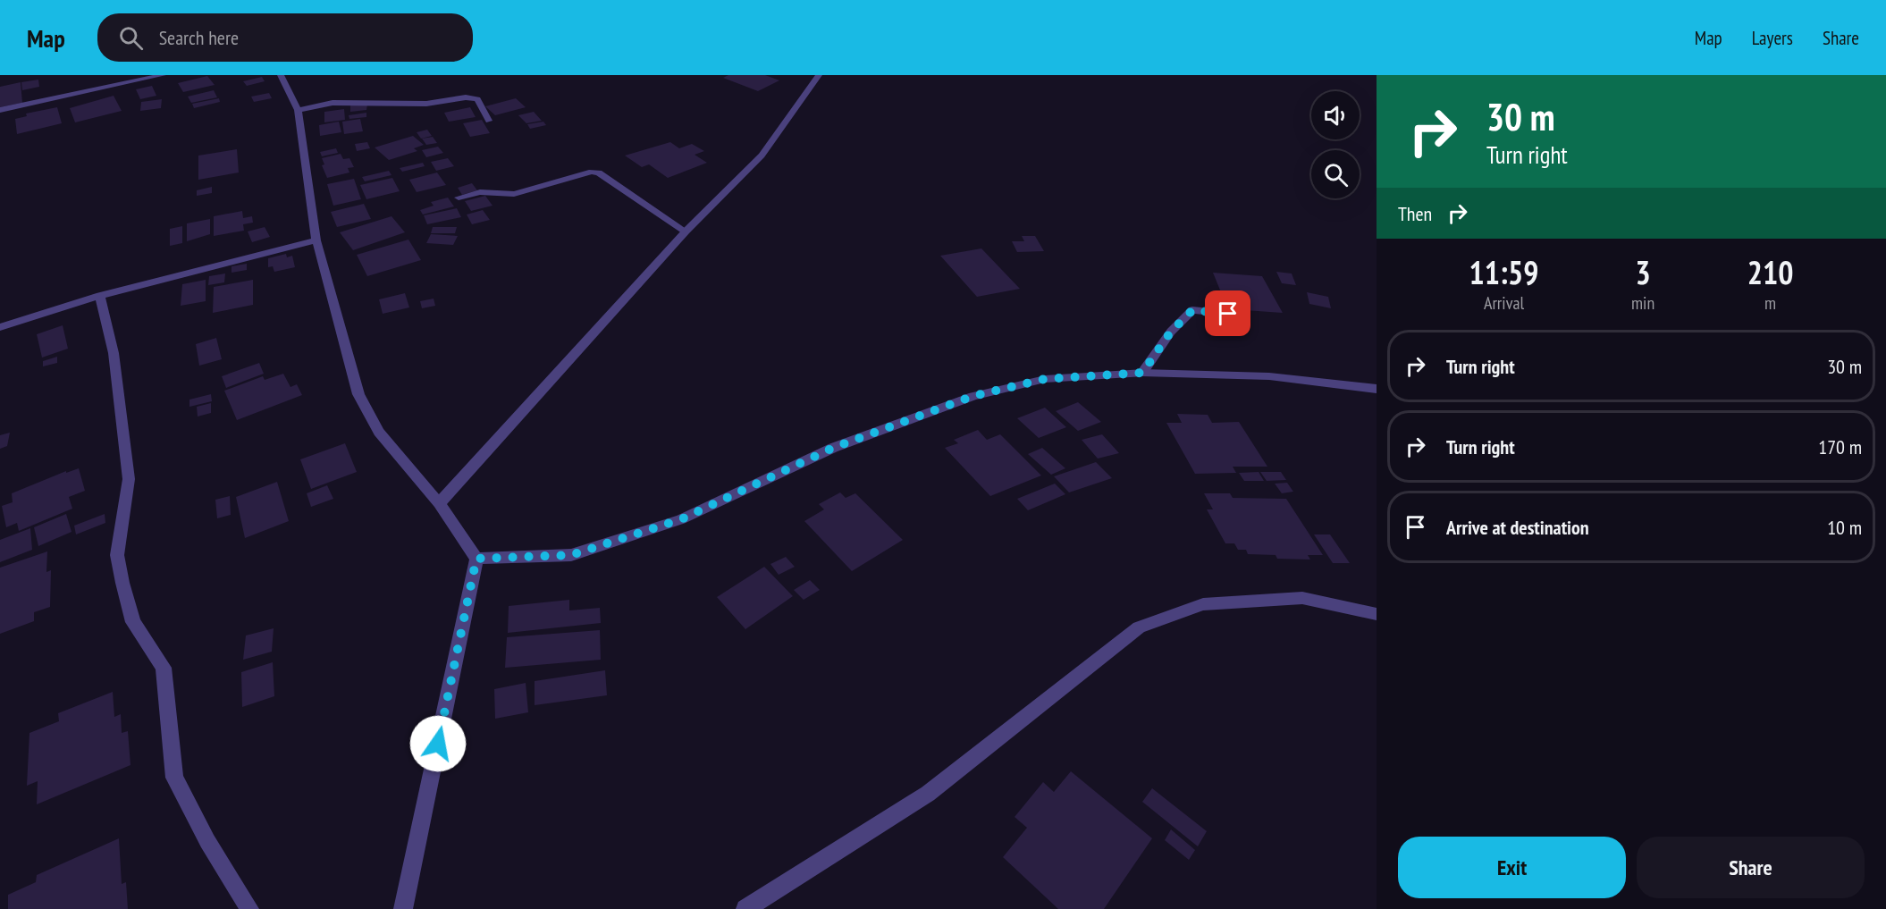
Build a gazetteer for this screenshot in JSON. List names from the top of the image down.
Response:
{
  "page": {
    "header": "Map",
    "search": "Search here",
    "nav": ["Map", "Layers", "Share"],
    "turn": ["30 m", "Turn right"],
    "then": "Then",
    "eta": [
      "11:59",
      "Arrival",
      "3",
      "min",
      "210",
      "m"
    ],
    "list": [
      {
        "name": "Turn right",
        "value": "30 m"
      },
      {
        "name": "Turn right",
        "value": "170 m"
      },
      {
        "name": "Arrive at destination",
        "value": "10 m"
      }
    ],
    "buttons": ["Exit", "Share"]
  }
}
